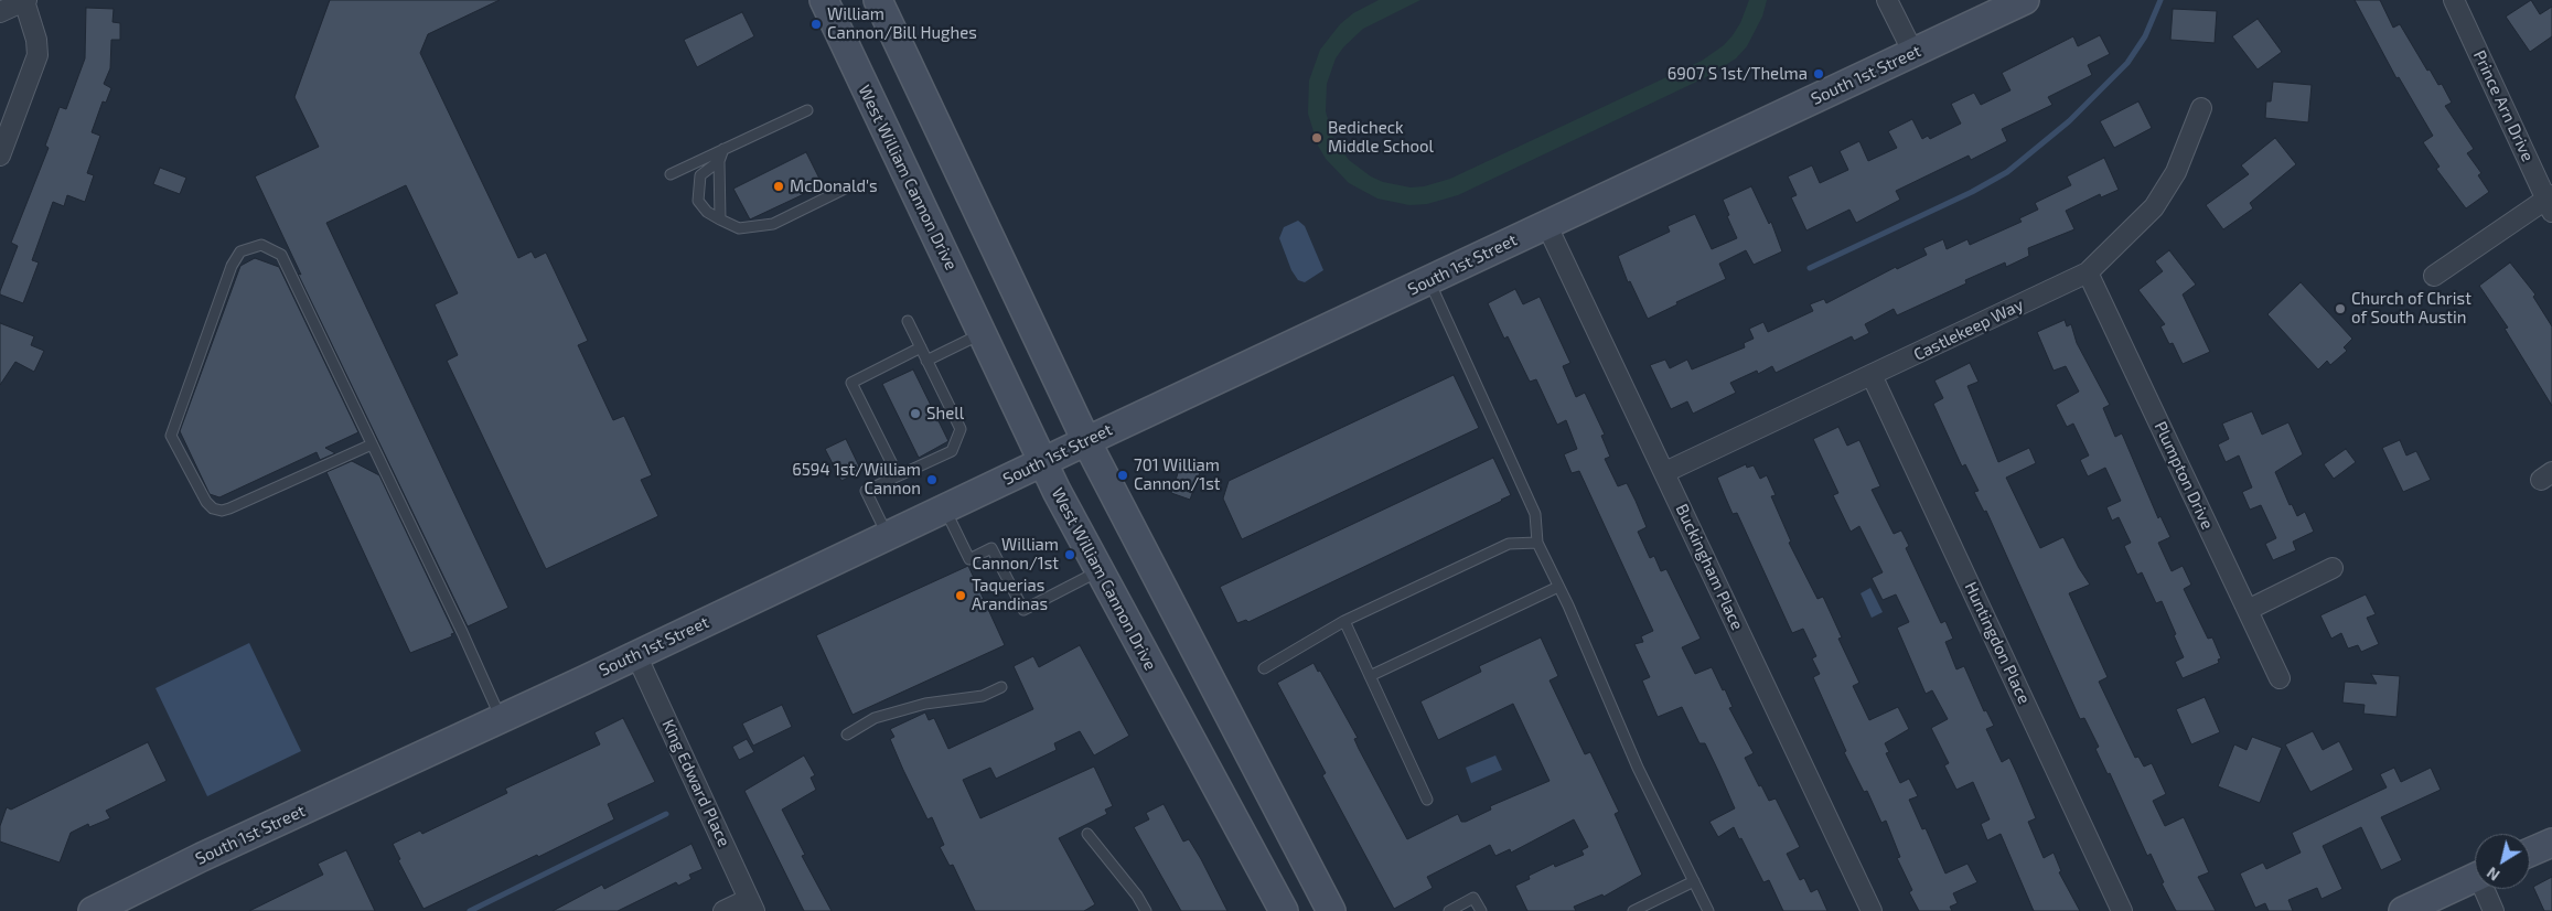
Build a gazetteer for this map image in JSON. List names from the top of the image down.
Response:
{
  "streets": {
    "main road": ["South 1st Street", "West William Cannon Drive"],
    "street": [
      "Prince Arn Drive",
      "Castlekeep Way",
      "Plumpton Drive",
      "Buckingham Place",
      "Huntingdon Place",
      "King Edward Place"
    ]
  },
  "crossings": [
    ["South 1st Street", "West William Cannon Drive"],
    ["South 1st Street", "Buckingham Place"],
    ["South 1st Street", "King Edward Place"],
    ["Castlekeep Way", "Plumpton Drive"],
    ["Castlekeep Way", "Buckingham Place"],
    ["Castlekeep Way", "Huntingdon Place"]
  ],
  "places": [
    "William Cannon/Bill Hughes",
    "6907 S 1st/Thelma",
    "Bedicheck Middle School",
    "McDonald's",
    "Church of Christ of South Austin",
    "Shell",
    "701 William Cannon/1st",
    "6594 1st/William Cannon",
    "William Cannon/1st",
    "Taquerias Arandinas"
  ],
  "north": "bottom left"
}
